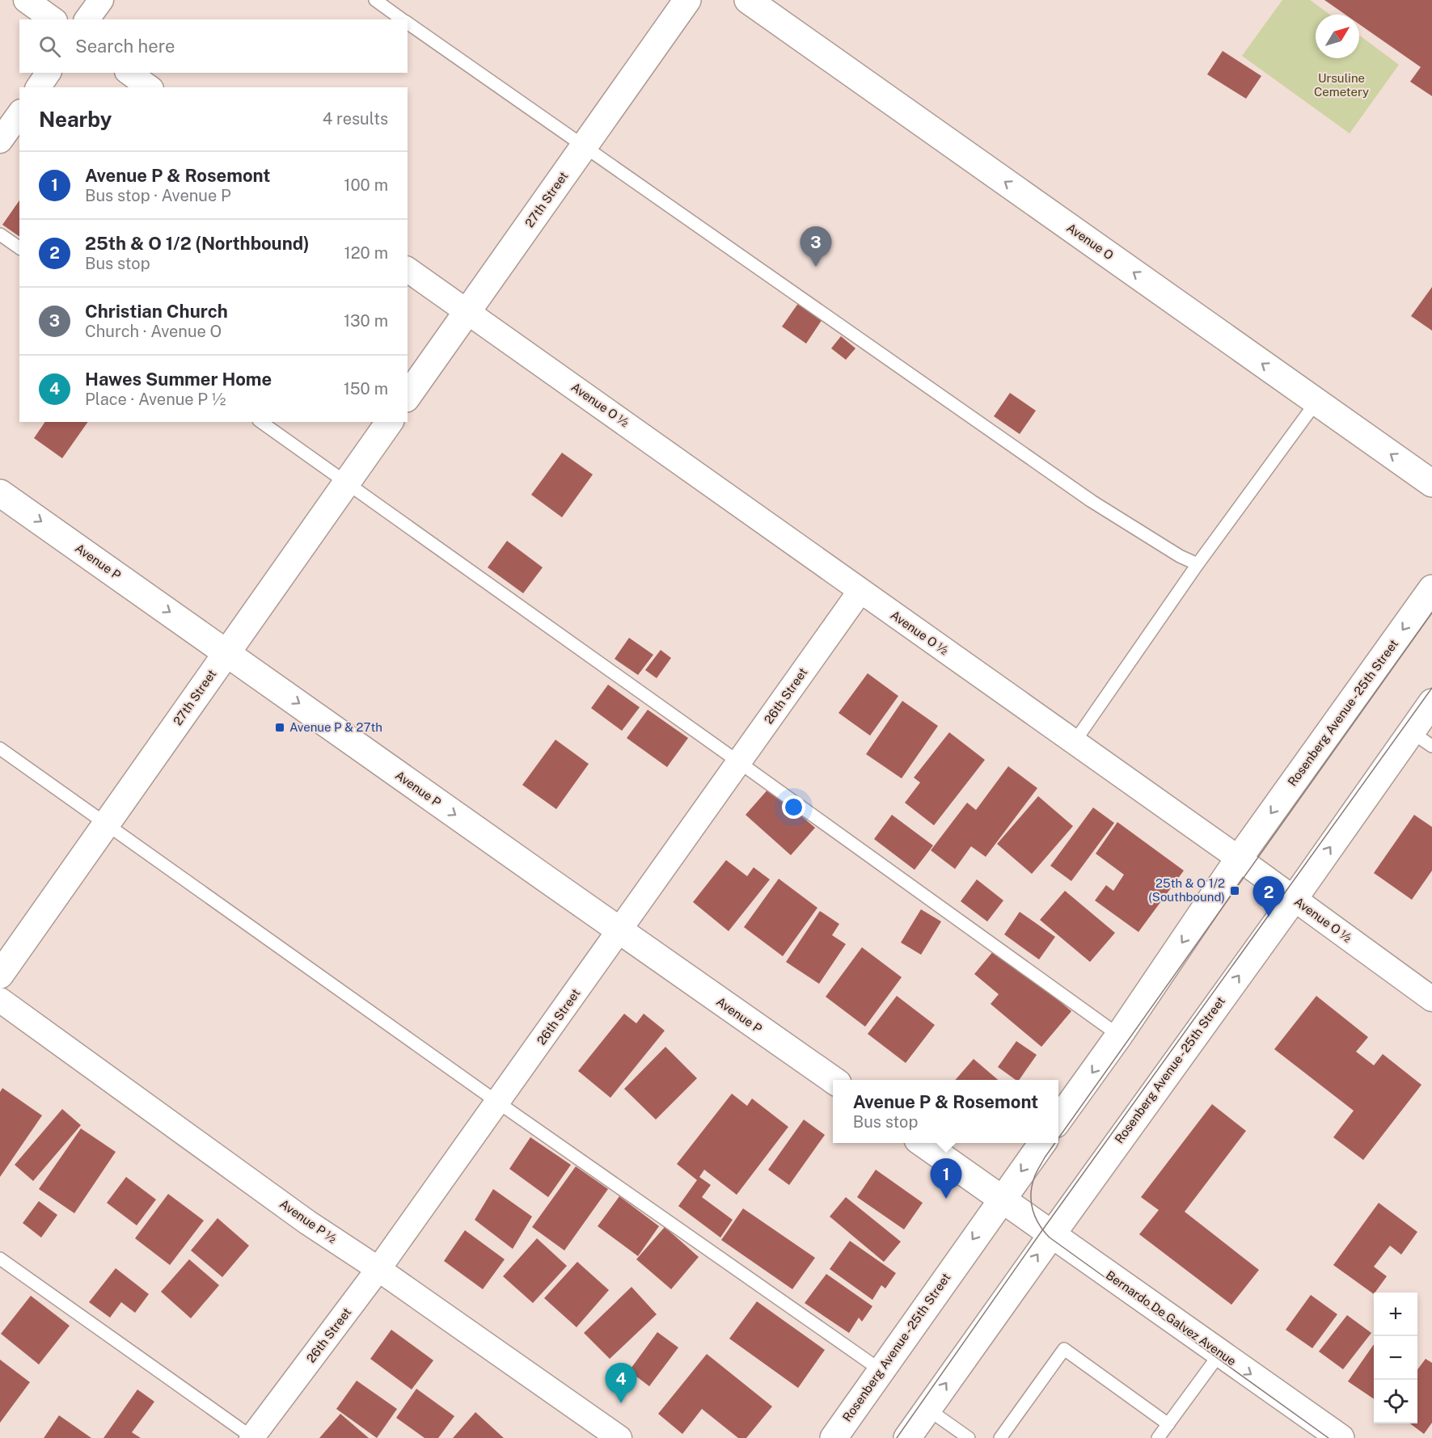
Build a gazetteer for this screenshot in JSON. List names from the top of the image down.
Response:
{
  "streets": {
    "main road": [
      "27th Street",
      "Avenue O",
      "Avenue P",
      "Rosenberg Avenue - 25th Street",
      "Bernardo De Galvez Avenue"
    ],
    "street": ["Avenue O ½", "26th Street", "Avenue P ½"]
  },
  "crossings": [
    ["27th Street", "Avenue O ½"],
    ["27th Street", "Avenue P"],
    ["Avenue O ½", "26th Street"],
    ["Avenue O ½", "Rosenberg Avenue - 25th Street"],
    ["Avenue P", "26th Street"],
    ["26th Street", "Avenue P ½"],
    ["Rosenberg Avenue - 25th Street", "Bernardo De Galvez Avenue"]
  ],
  "one_way": ["Avenue O", "Avenue P", "Bernardo De Galvez Avenue"],
  "parks": ["Ursuline Cemetery"],
  "places": {
    "transit": ["Avenue P & 27th", "25th & O 1/2 (Southbound)"]
  },
  "north": "top right",
  "page": {
    "search": "Search here",
    "heading": ["Nearby", "4 results"],
    "list": [
      {
        "mark": "1",
        "name": "Avenue P & Rosemont",
        "note": "Bus stop · Avenue P",
        "value": "100 m"
      },
      {
        "mark": "2",
        "name": "25th & O 1/2 (Northbound)",
        "note": "Bus stop",
        "value": "120 m"
      },
      {
        "mark": "3",
        "name": "Christian Church",
        "note": "Church · Avenue O",
        "value": "130 m"
      },
      {
        "mark": "4",
        "name": "Hawes Summer Home",
        "note": "Place · Avenue P ½",
        "value": "150 m"
      }
    ],
    "pins": [
      "3",
      "2",
      "1",
      "4"
    ],
    "popup": ["Avenue P & Rosemont", "Bus stop"],
    "map_buttons": ["+", "−"]
  }
}
